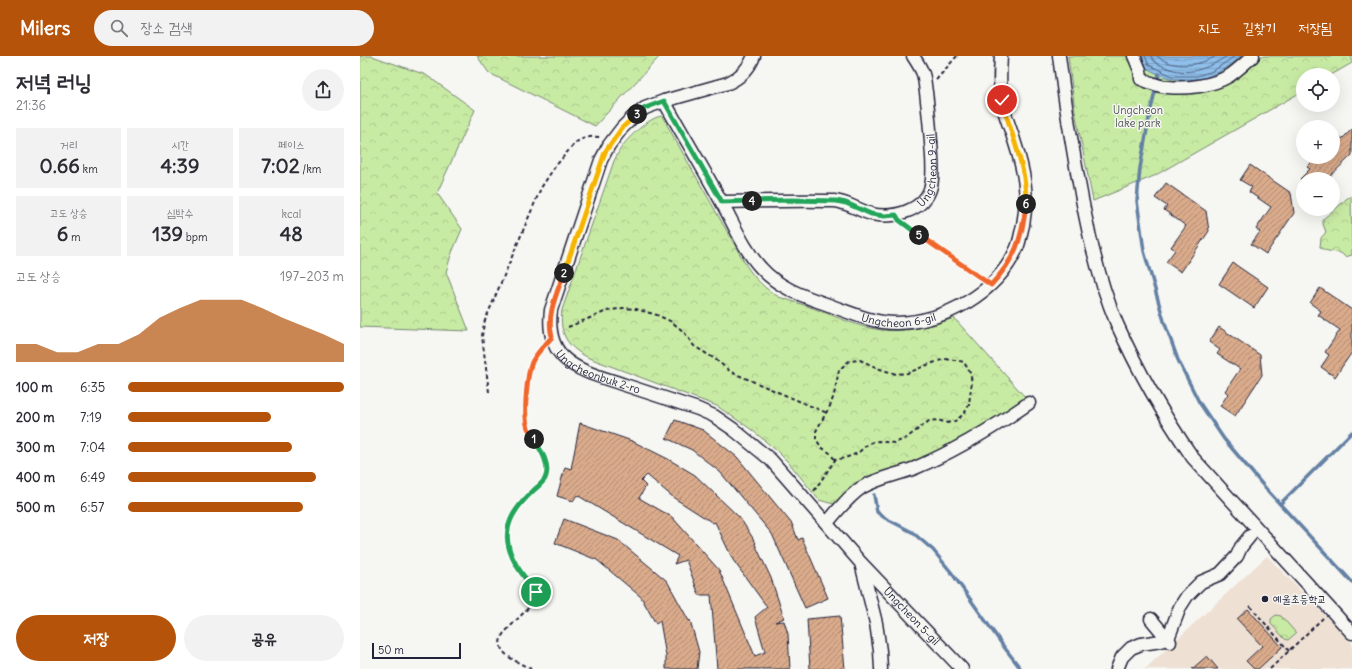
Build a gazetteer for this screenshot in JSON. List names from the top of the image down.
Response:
{
  "streets": {
    "street": [
      "Ungcheon 9-gil",
      "Ungcheon 6-gil",
      "Ungcheonbuk 2-ro",
      "Ungcheon 5-gil"
    ]
  },
  "crossings": [
    ["Ungcheon 9-gil", "Ungcheon 6-gil"],
    ["Ungcheon 6-gil", "Ungcheonbuk 2-ro"],
    ["Ungcheonbuk 2-ro", "Ungcheon 5-gil"]
  ],
  "parks": ["Ungcheon lake park"],
  "places": ["예울초등학교"],
  "scale_bar": "50 m",
  "page": {
    "header": "Milers",
    "search": "장소 검색",
    "nav": ["지도", "길찾기", "저장됨"],
    "heading": ["저녁 러닝", "21:36"],
    "map_buttons": ["+", "−"],
    "pins": [
      "3",
      "4",
      "6",
      "5",
      "2",
      "1"
    ],
    "stats": [
      ["거리", "0.66 km"],
      ["시간", "4:39"],
      ["페이스", "7:02 /km"],
      ["고도 상승", "6 m"],
      ["심박수", "139 bpm"],
      ["kcal", "48"]
    ],
    "chart": ["고도 상승", "197–203 m"],
    "list": [
      {
        "name": "100 m",
        "note": "6:35"
      },
      {
        "name": "200 m",
        "note": "7:19"
      },
      {
        "name": "300 m",
        "note": "7:04"
      },
      {
        "name": "400 m",
        "note": "6:49"
      },
      {
        "name": "500 m",
        "note": "6:57"
      }
    ],
    "buttons": ["저장", "공유"],
    "scale": "50 m"
  }
}
